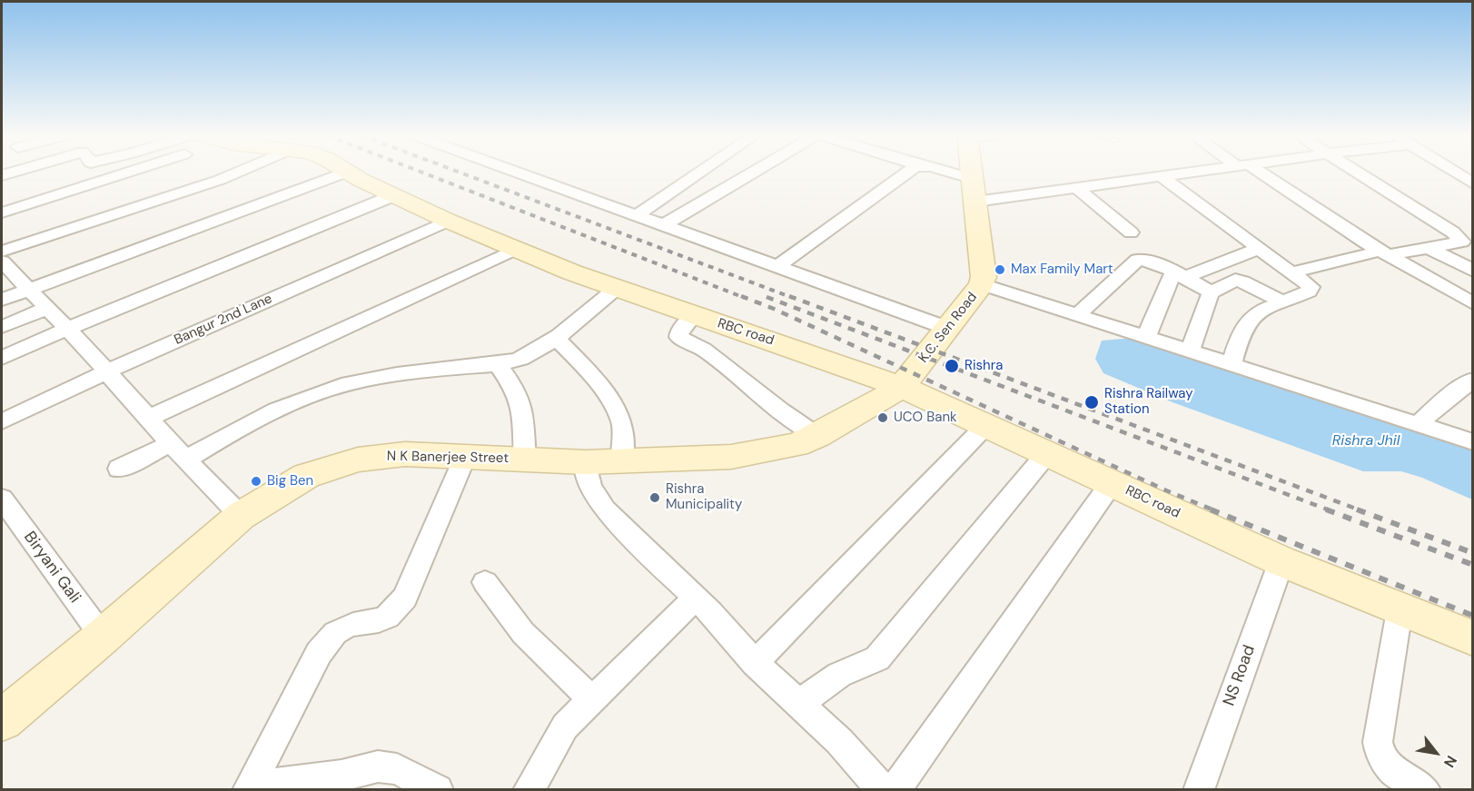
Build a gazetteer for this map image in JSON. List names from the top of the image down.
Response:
{
  "streets": {
    "street": [
      "Bangur 2nd Lane",
      "K.C. Sen Road",
      "RBC road",
      "N K Banerjee Street",
      "Biryani Gali",
      "NS Road"
    ]
  },
  "crossings": [
    ["Bangur 2nd Lane", "RBC road"],
    ["K.C. Sen Road", "RBC road"],
    ["K.C. Sen Road", "N K Banerjee Street"],
    ["RBC road", "N K Banerjee Street"],
    ["RBC road", "NS Road"],
    ["N K Banerjee Street", "Biryani Gali"]
  ],
  "water": ["Rishra Jhil"],
  "places": [
    "Max Family Mart",
    "Rishra",
    "Rishra Railway Station",
    "UCO Bank",
    "Big Ben",
    "Rishra Municipality"
  ],
  "north": "bottom right"
}
